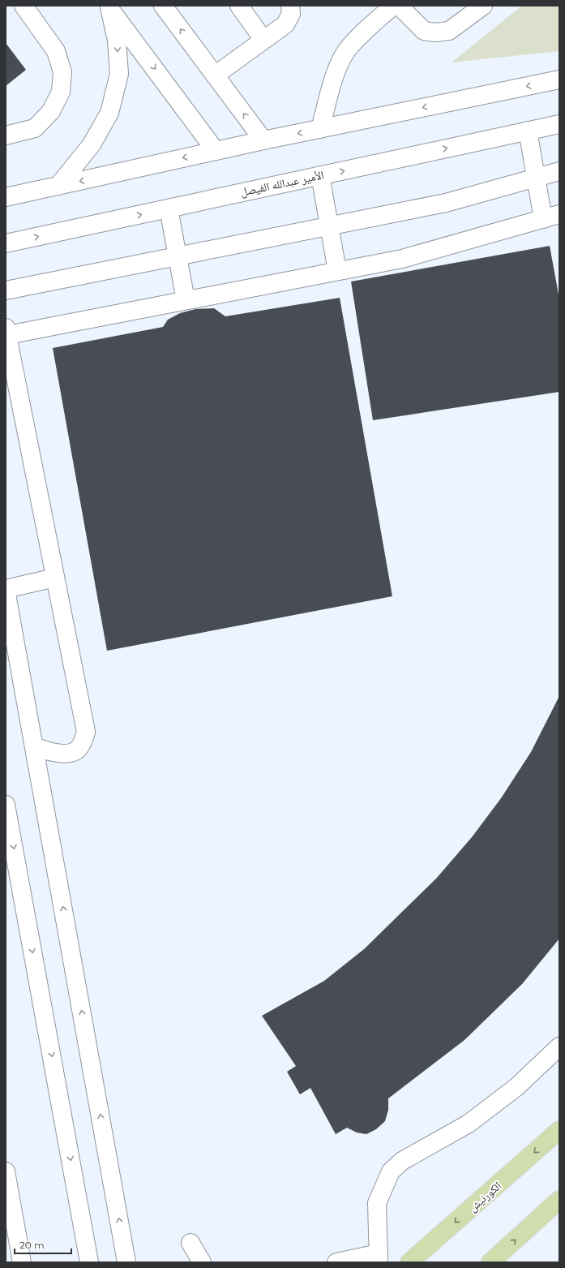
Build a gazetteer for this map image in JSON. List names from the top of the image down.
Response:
{
  "streets": {
    "main road": ["الكورنيش"],
    "street": ["الأمير عبدالله الفيصل"]
  },
  "scale_bar": "20 m"
}
